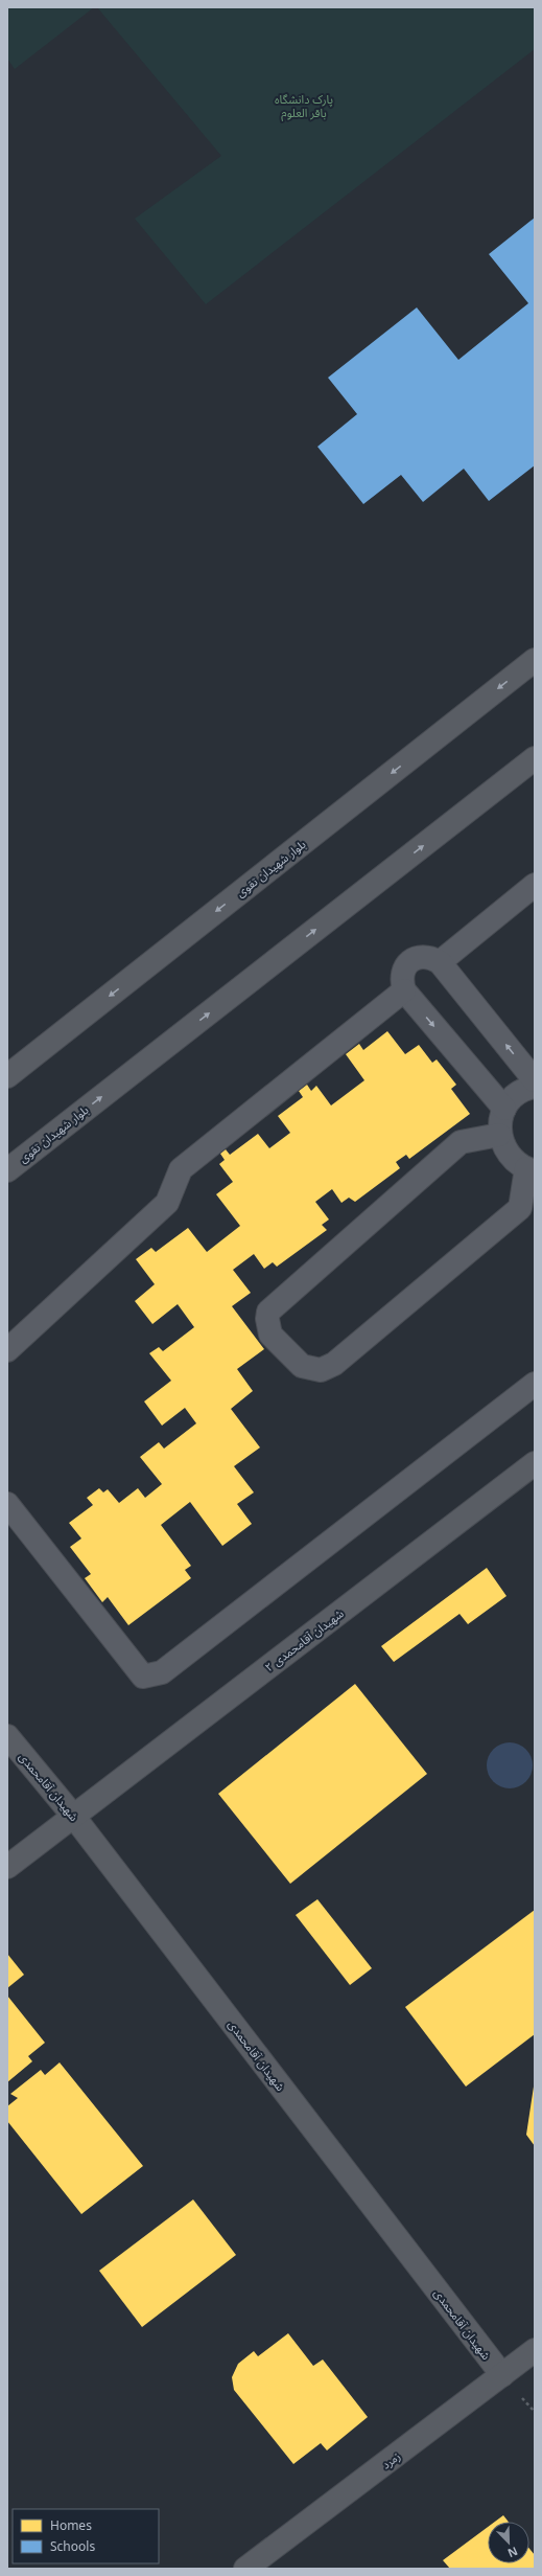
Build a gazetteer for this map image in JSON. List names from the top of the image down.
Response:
{
  "streets": {
    "street": [
      "بلوار شهیدان تقوی",
      "شهیدان آقامحمدی ۲",
      "شهیدان آقامحمدی",
      "زمرد"
    ]
  },
  "crossings": [
    ["شهیدان آقامحمدی ۲", "شهیدان آقامحمدی"],
    ["شهیدان آقامحمدی", "زمرد"]
  ],
  "parks": ["پارک دانشگاه باقر العلوم"],
  "legend": ["Homes", "Schools"],
  "north": "bottom right"
}
